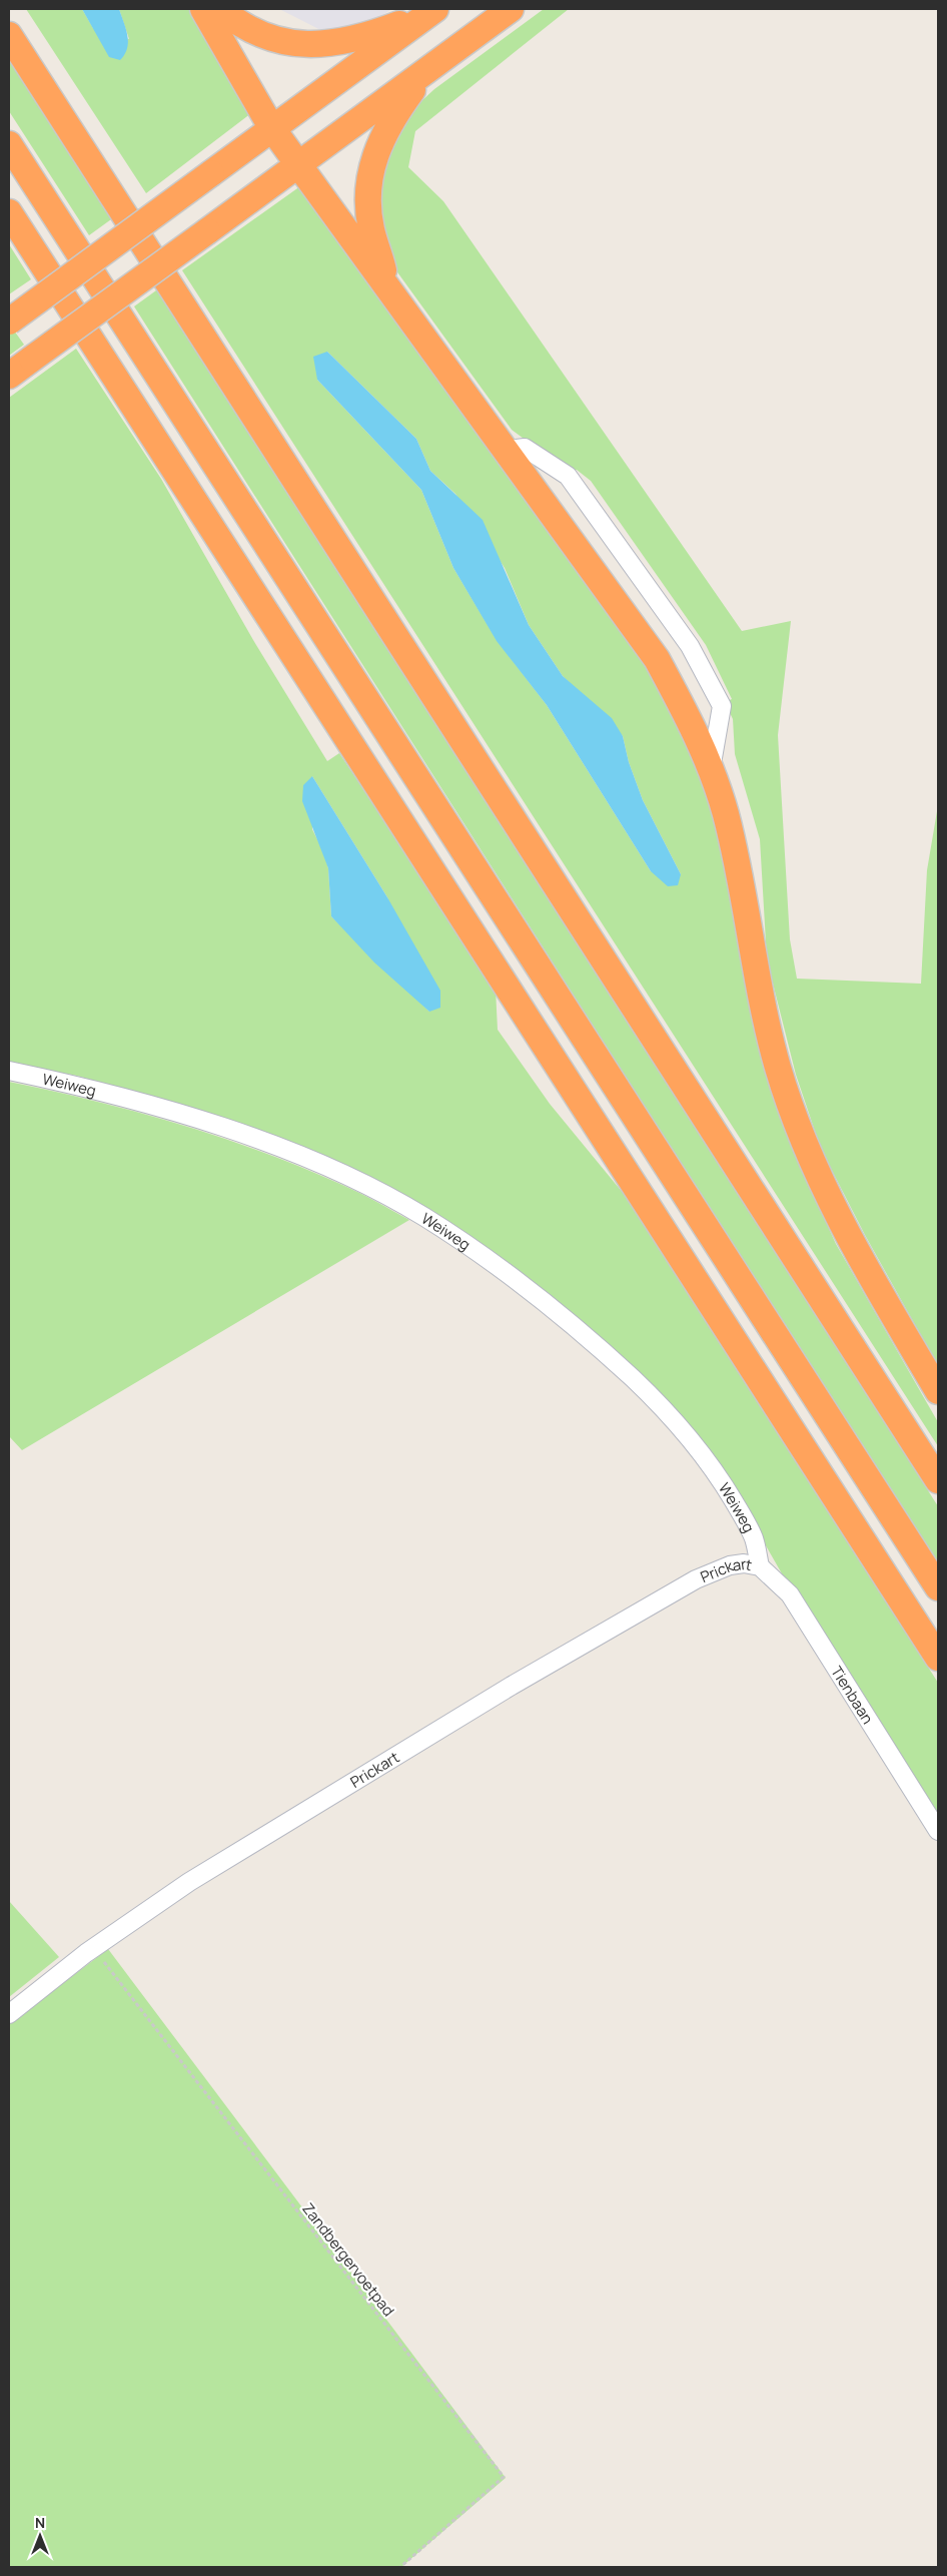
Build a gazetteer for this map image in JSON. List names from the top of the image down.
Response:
{
  "streets": {
    "street": ["Weiweg", "Prickart", "Tienbaan"],
    "path": ["Zandbergervoetpad"]
  },
  "crossings": [
    ["Weiweg", "Prickart"],
    ["Weiweg", "Tienbaan"],
    ["Prickart", "Tienbaan"],
    ["Prickart", "Zandbergervoetpad"]
  ],
  "north": "top"
}
